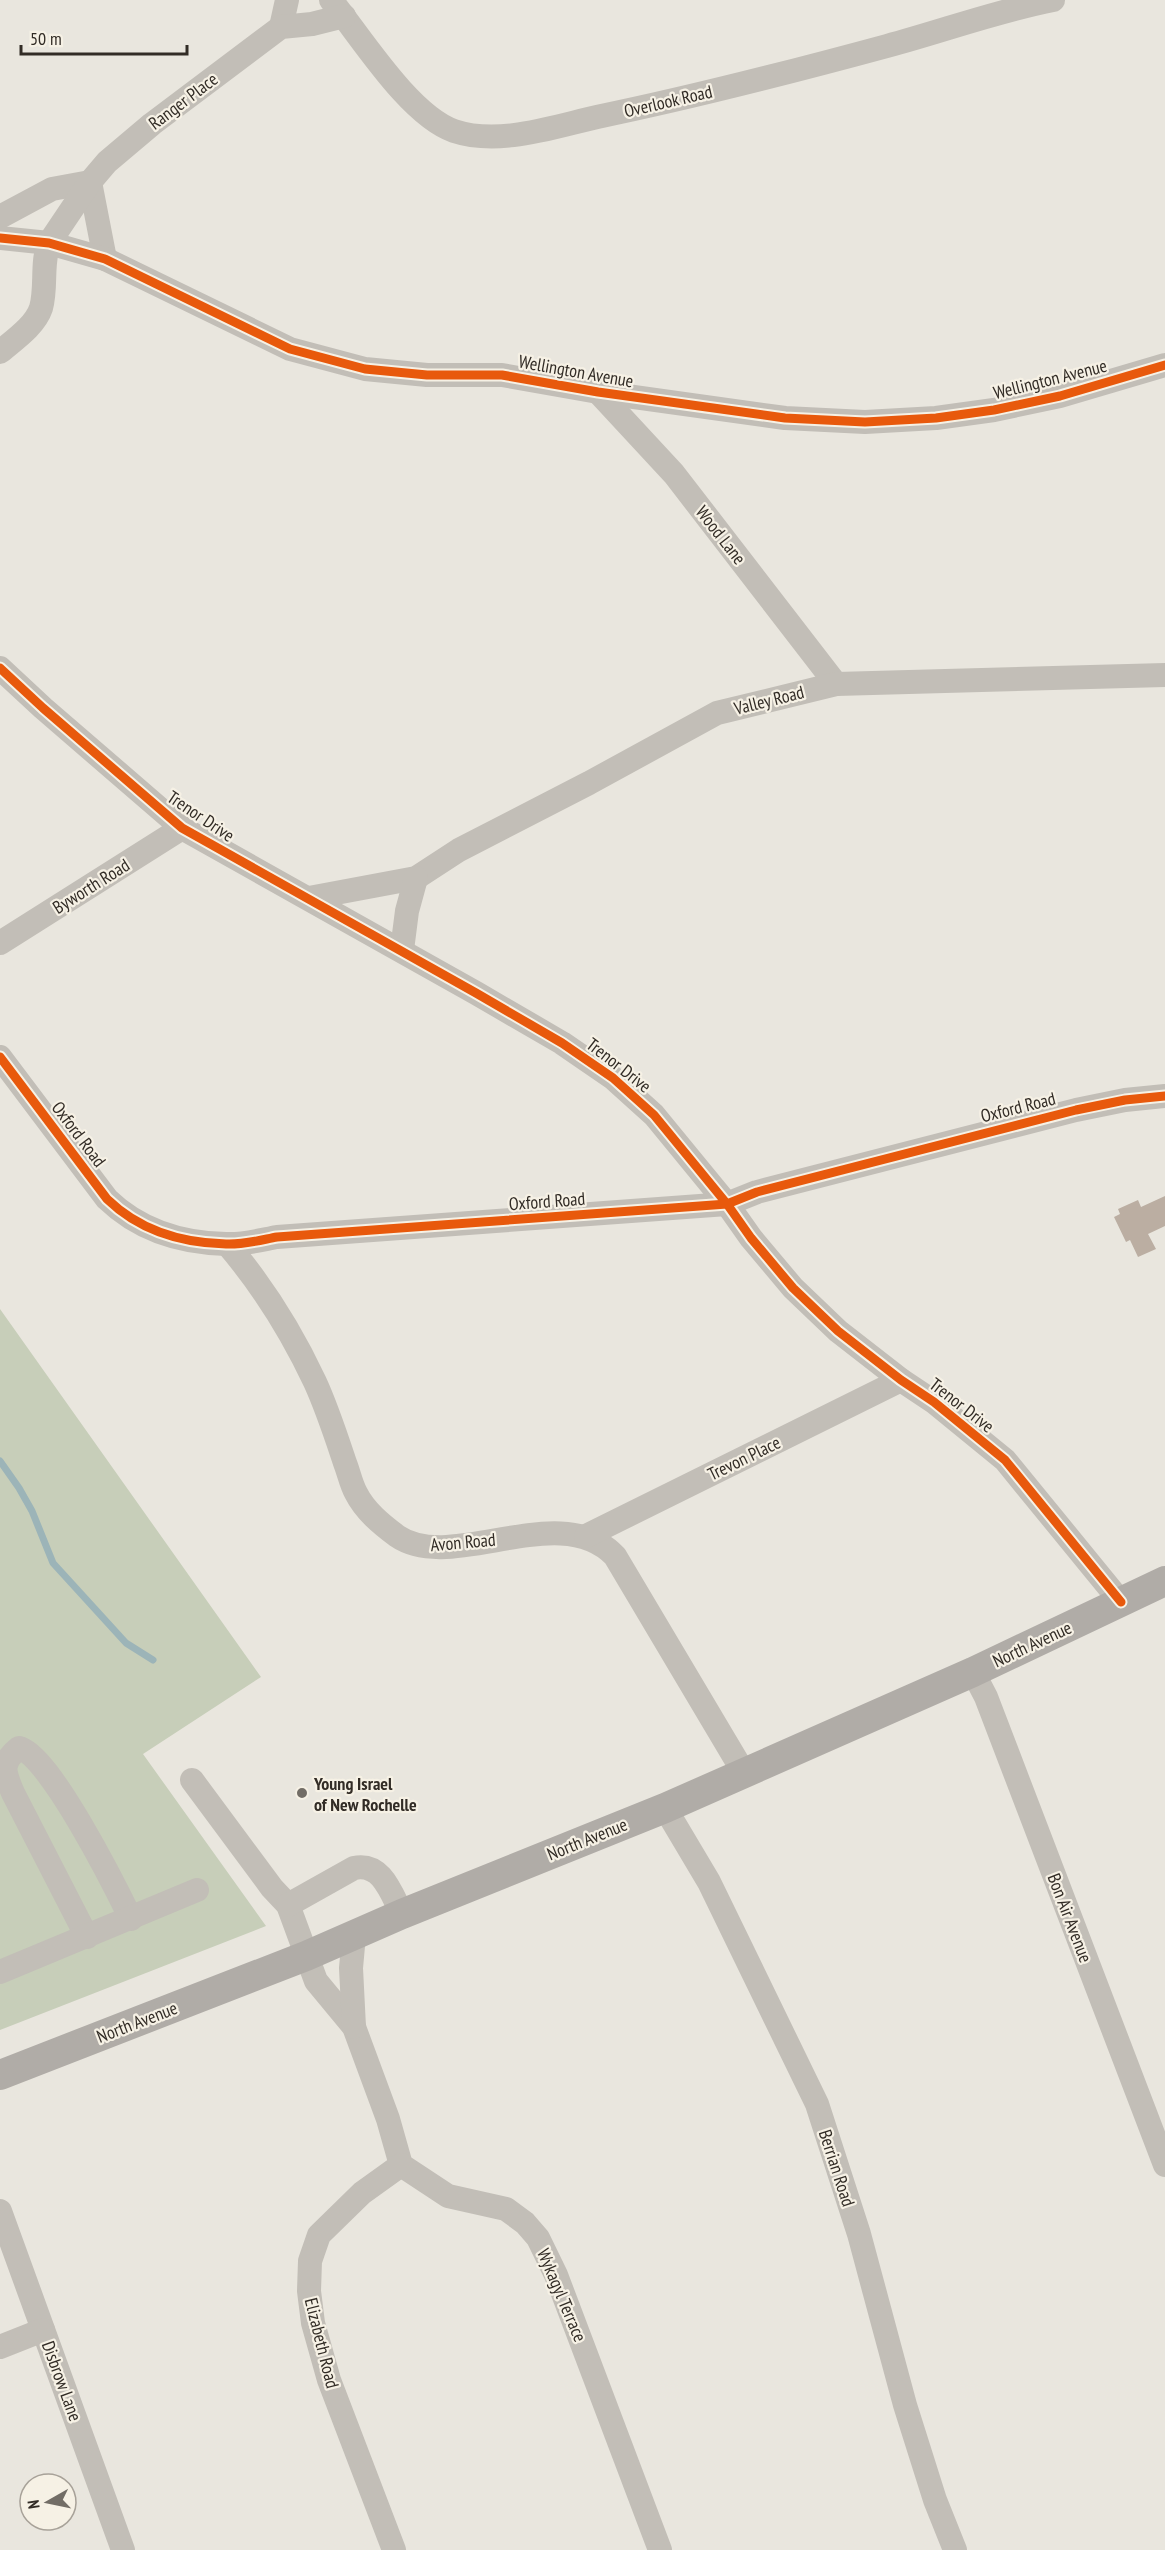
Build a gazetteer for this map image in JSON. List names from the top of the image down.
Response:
{
  "streets": {
    "main road": ["North Avenue"],
    "street": [
      "Ranger Place",
      "Overlook Road",
      "Wellington Avenue",
      "Wood Lane",
      "Valley Road",
      "Trenor Drive",
      "Byworth Road",
      "Oxford Road",
      "Trevon Place",
      "Avon Road",
      "Bon Air Avenue",
      "Berrian Road",
      "Wykagyl Terrace",
      "Elizabeth Road",
      "Disbrow Lane"
    ]
  },
  "crossings": [
    ["Ranger Place", "Wellington Avenue"],
    ["Wellington Avenue", "Wood Lane"],
    ["Wood Lane", "Valley Road"],
    ["Valley Road", "Trenor Drive"],
    ["Trenor Drive", "Byworth Road"],
    ["Trenor Drive", "Oxford Road"],
    ["Trenor Drive", "Trevon Place"],
    ["Trenor Drive", "North Avenue"],
    ["Oxford Road", "Avon Road"],
    ["Trevon Place", "Avon Road"],
    ["Avon Road", "North Avenue"],
    ["North Avenue", "Bon Air Avenue"],
    ["North Avenue", "Berrian Road"],
    ["Wykagyl Terrace", "Elizabeth Road"]
  ],
  "places": ["Young Israel of New Rochelle"],
  "scale_bar": "50 m",
  "north": "left"
}
